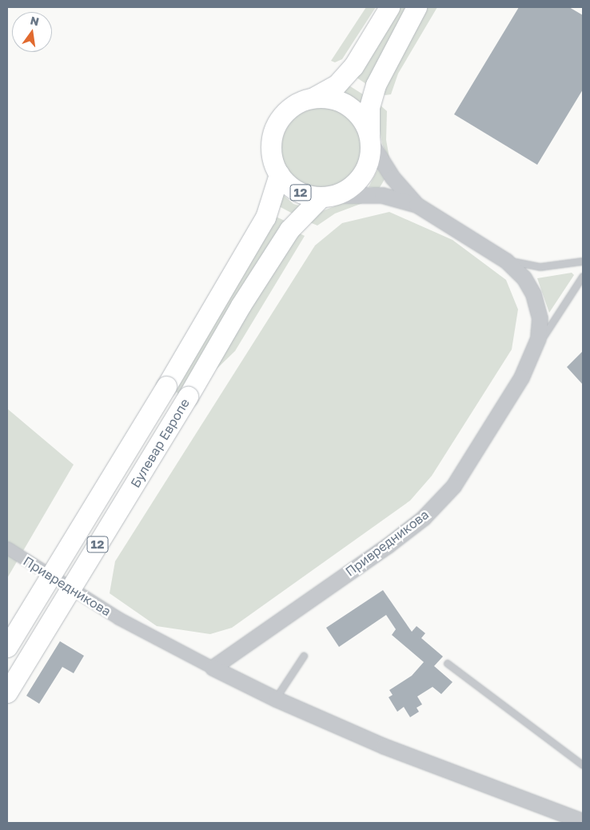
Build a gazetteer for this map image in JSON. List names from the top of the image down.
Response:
{
  "streets": {
    "main road": ["12", "Булевар Европе"],
    "street": ["Привредникова"]
  },
  "crossings": [
    ["12", "Булевар Европе"]
  ],
  "north": "top"
}
